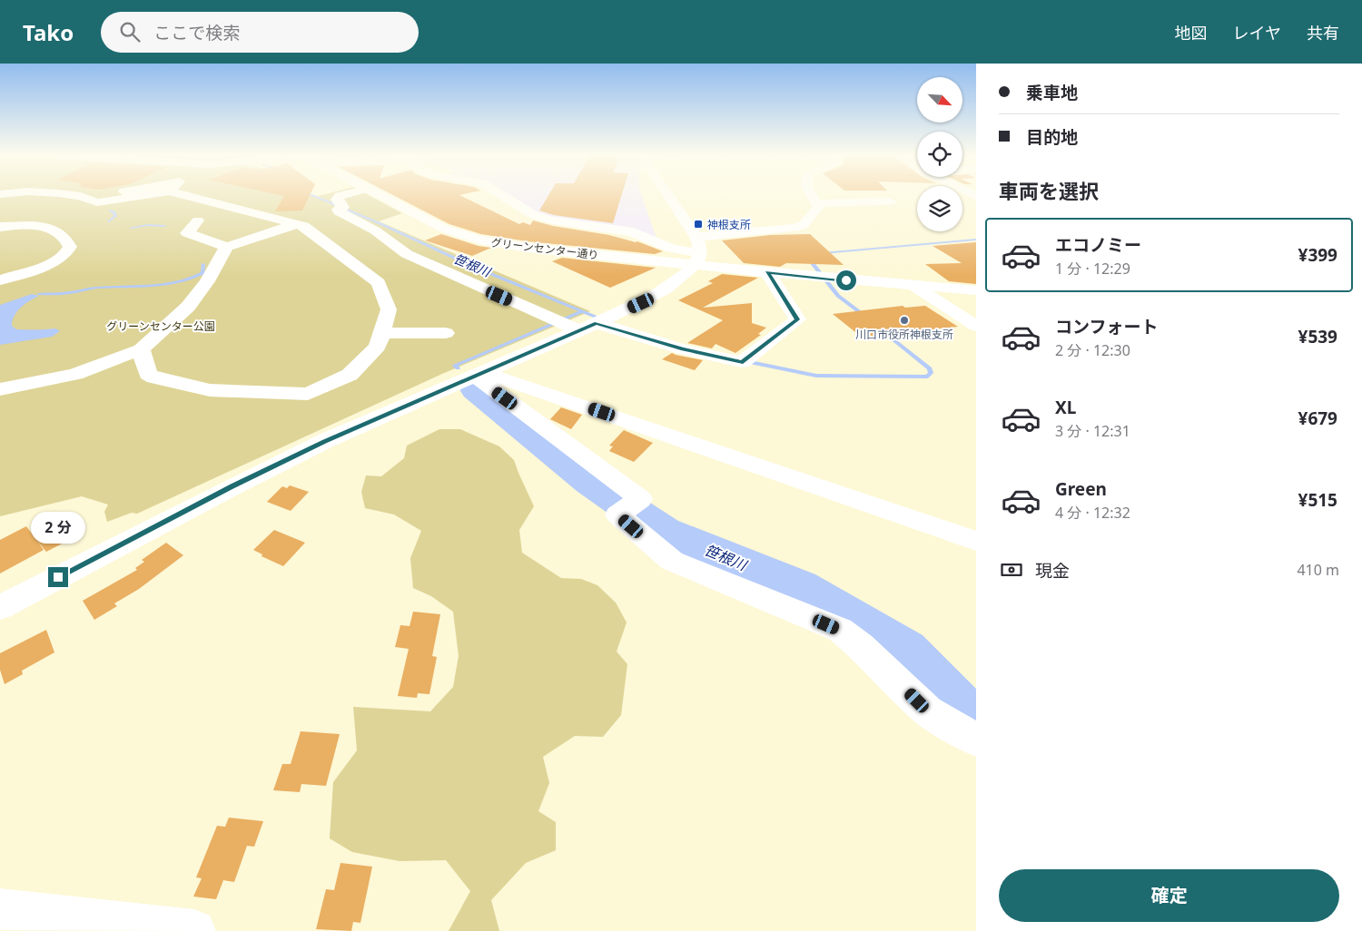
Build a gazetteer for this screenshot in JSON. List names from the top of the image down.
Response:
{
  "streets": {
    "street": ["グリーンセンター通り"]
  },
  "water": ["笹根川"],
  "parks": ["グリーンセンター公園"],
  "places": {
    "transit": ["神根支所"],
    "other": ["川口市役所神根支所"]
  },
  "north": "bottom right",
  "page": {
    "header": "Tako",
    "search": "ここで検索",
    "nav": ["地図", "レイヤ", "共有"],
    "banner": ["乗車地", "目的地"],
    "heading": "車両を選択",
    "list": [
      {
        "name": "エコノミー",
        "note": "1 分 · 12:29",
        "value": "¥399"
      },
      {
        "name": "コンフォート",
        "note": "2 分 · 12:30",
        "value": "¥539"
      },
      {
        "name": "XL",
        "note": "3 分 · 12:31",
        "value": "¥679"
      },
      {
        "name": "Green",
        "note": "4 分 · 12:32",
        "value": "¥515"
      }
    ],
    "bubble": "2 分",
    "pay": ["現金", "410 m"],
    "buttons": "確定"
  }
}
